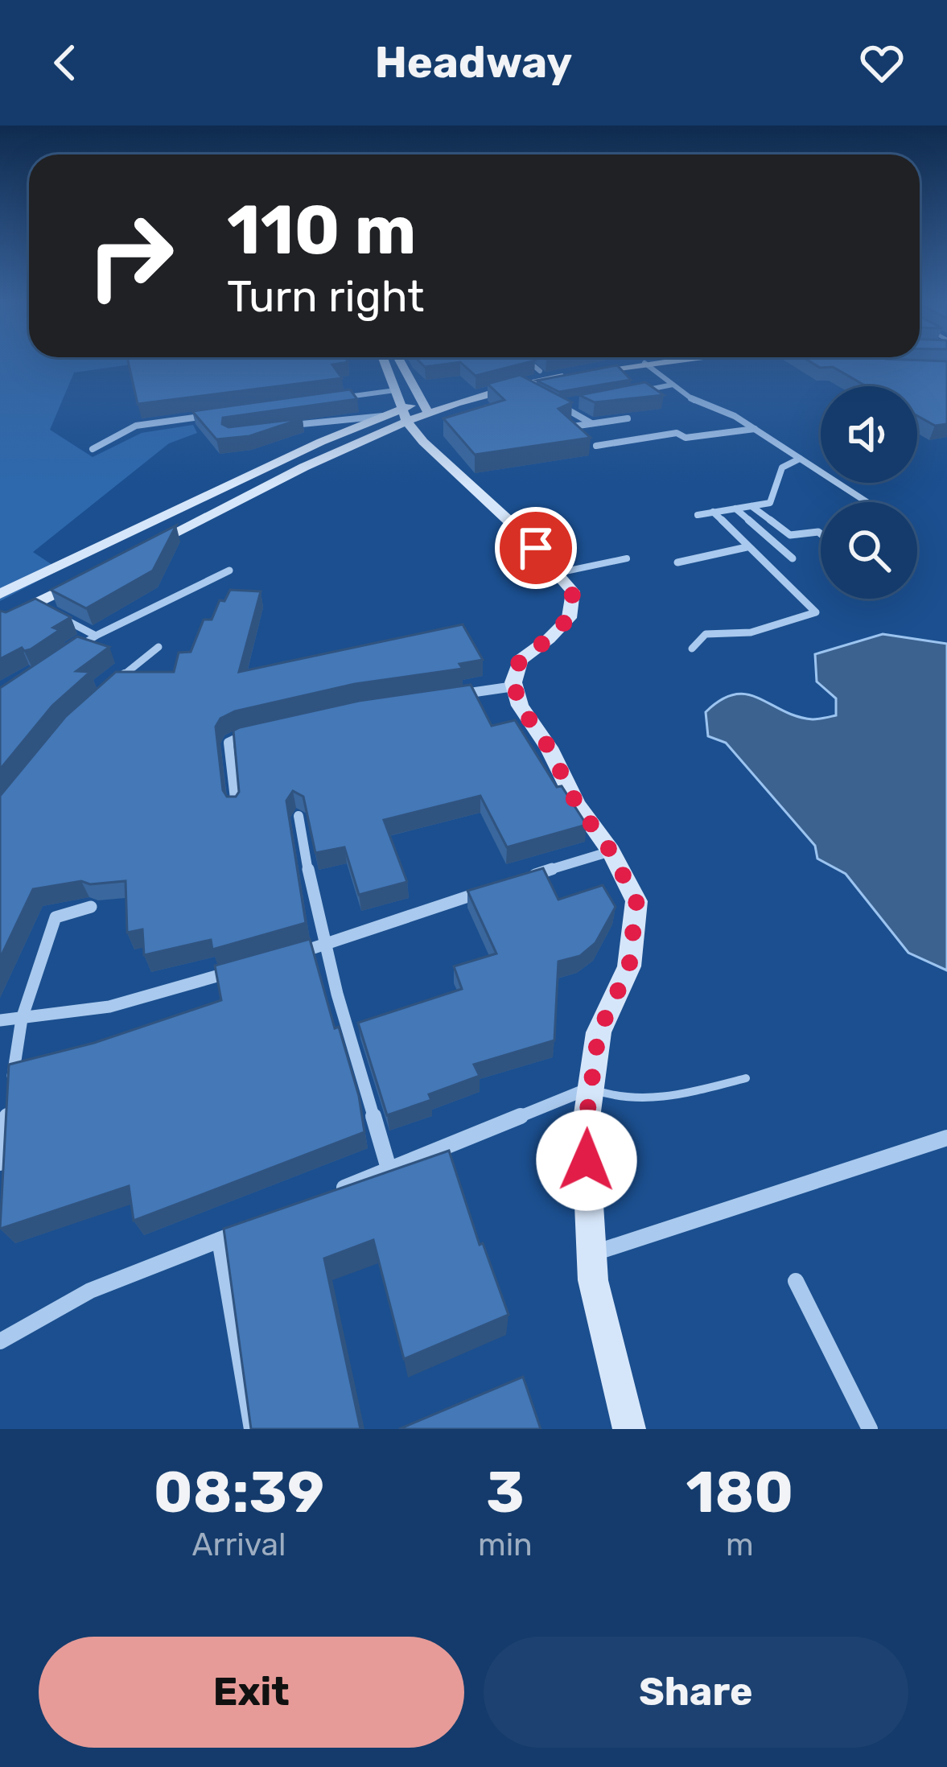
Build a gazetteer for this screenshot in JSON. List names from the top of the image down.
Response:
{
  "page": {
    "header": "Headway",
    "turn": ["110 m", "Turn right"],
    "eta": [
      "08:39",
      "Arrival",
      "3",
      "min",
      "180",
      "m"
    ],
    "buttons": ["Exit", "Share"]
  }
}
